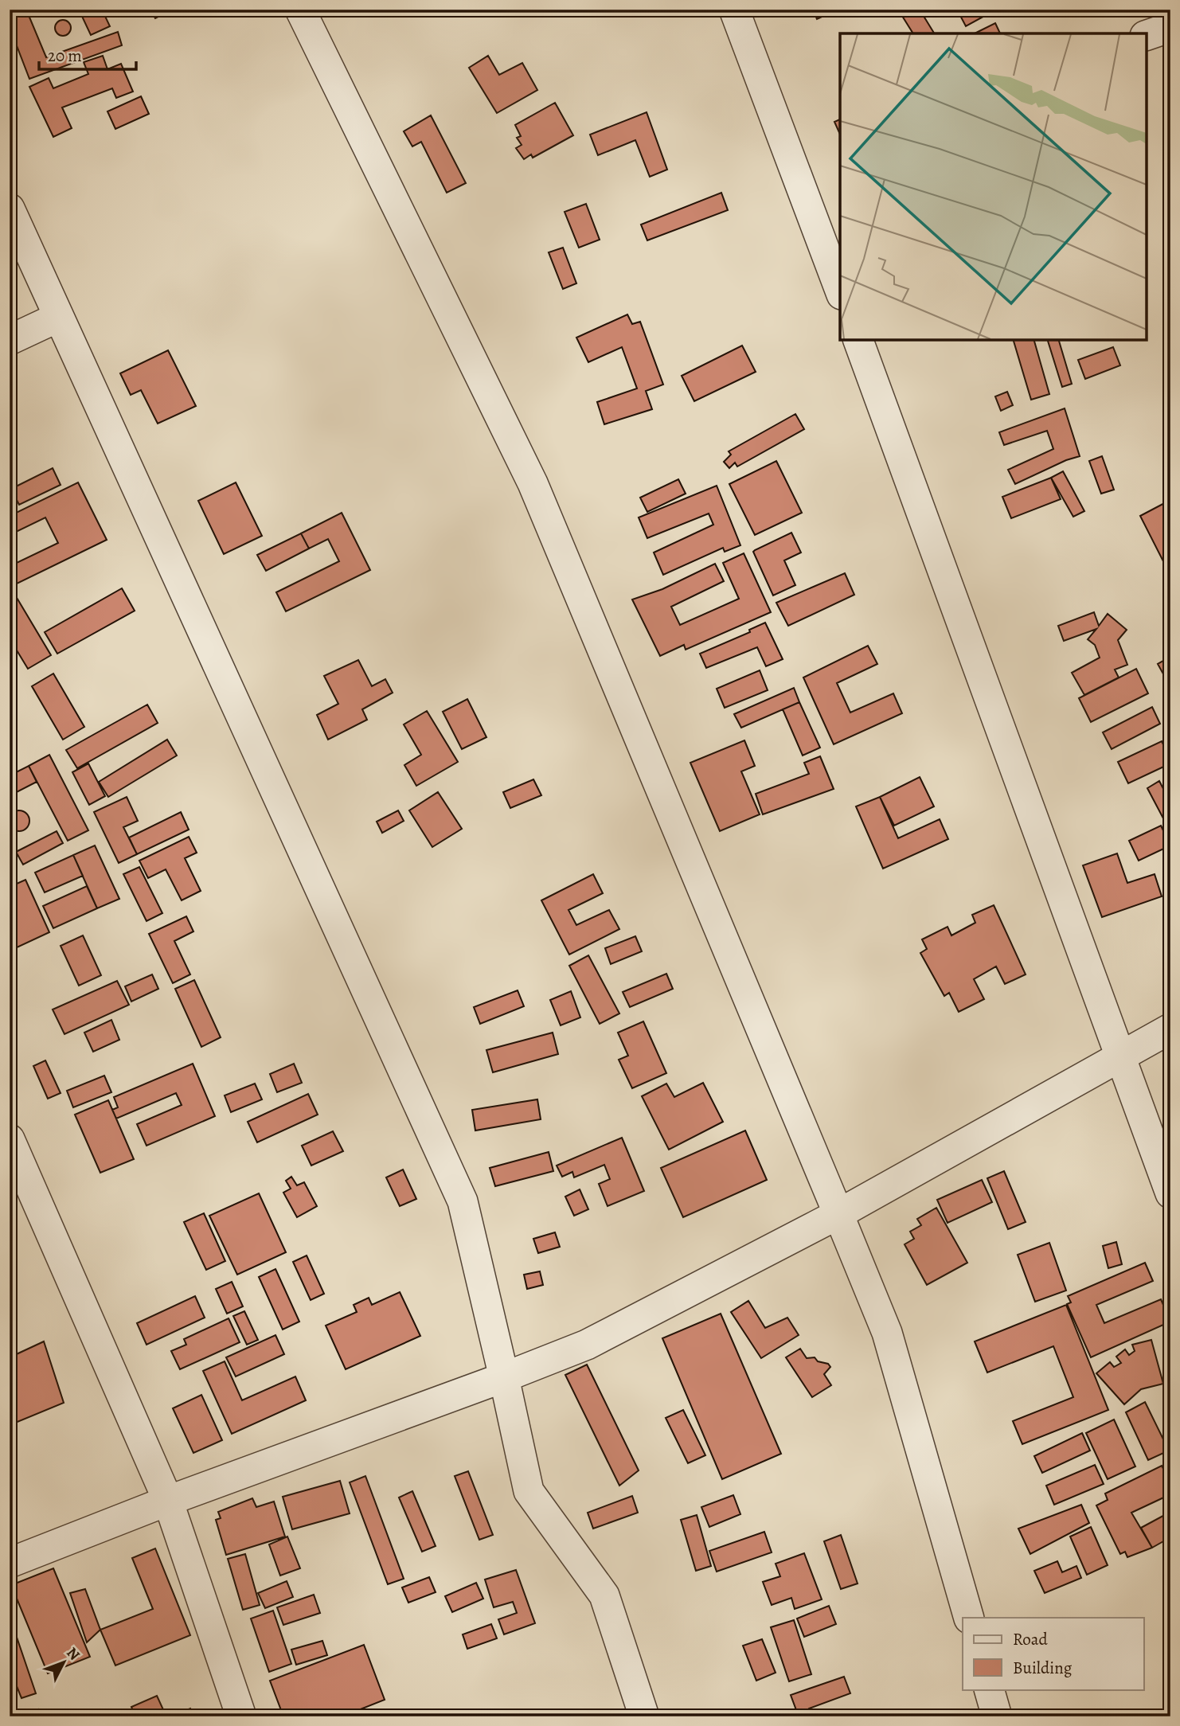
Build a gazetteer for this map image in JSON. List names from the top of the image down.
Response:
{
  "legend": ["Road", "Building"],
  "scale_bar": "20 m",
  "north": "top right"
}
